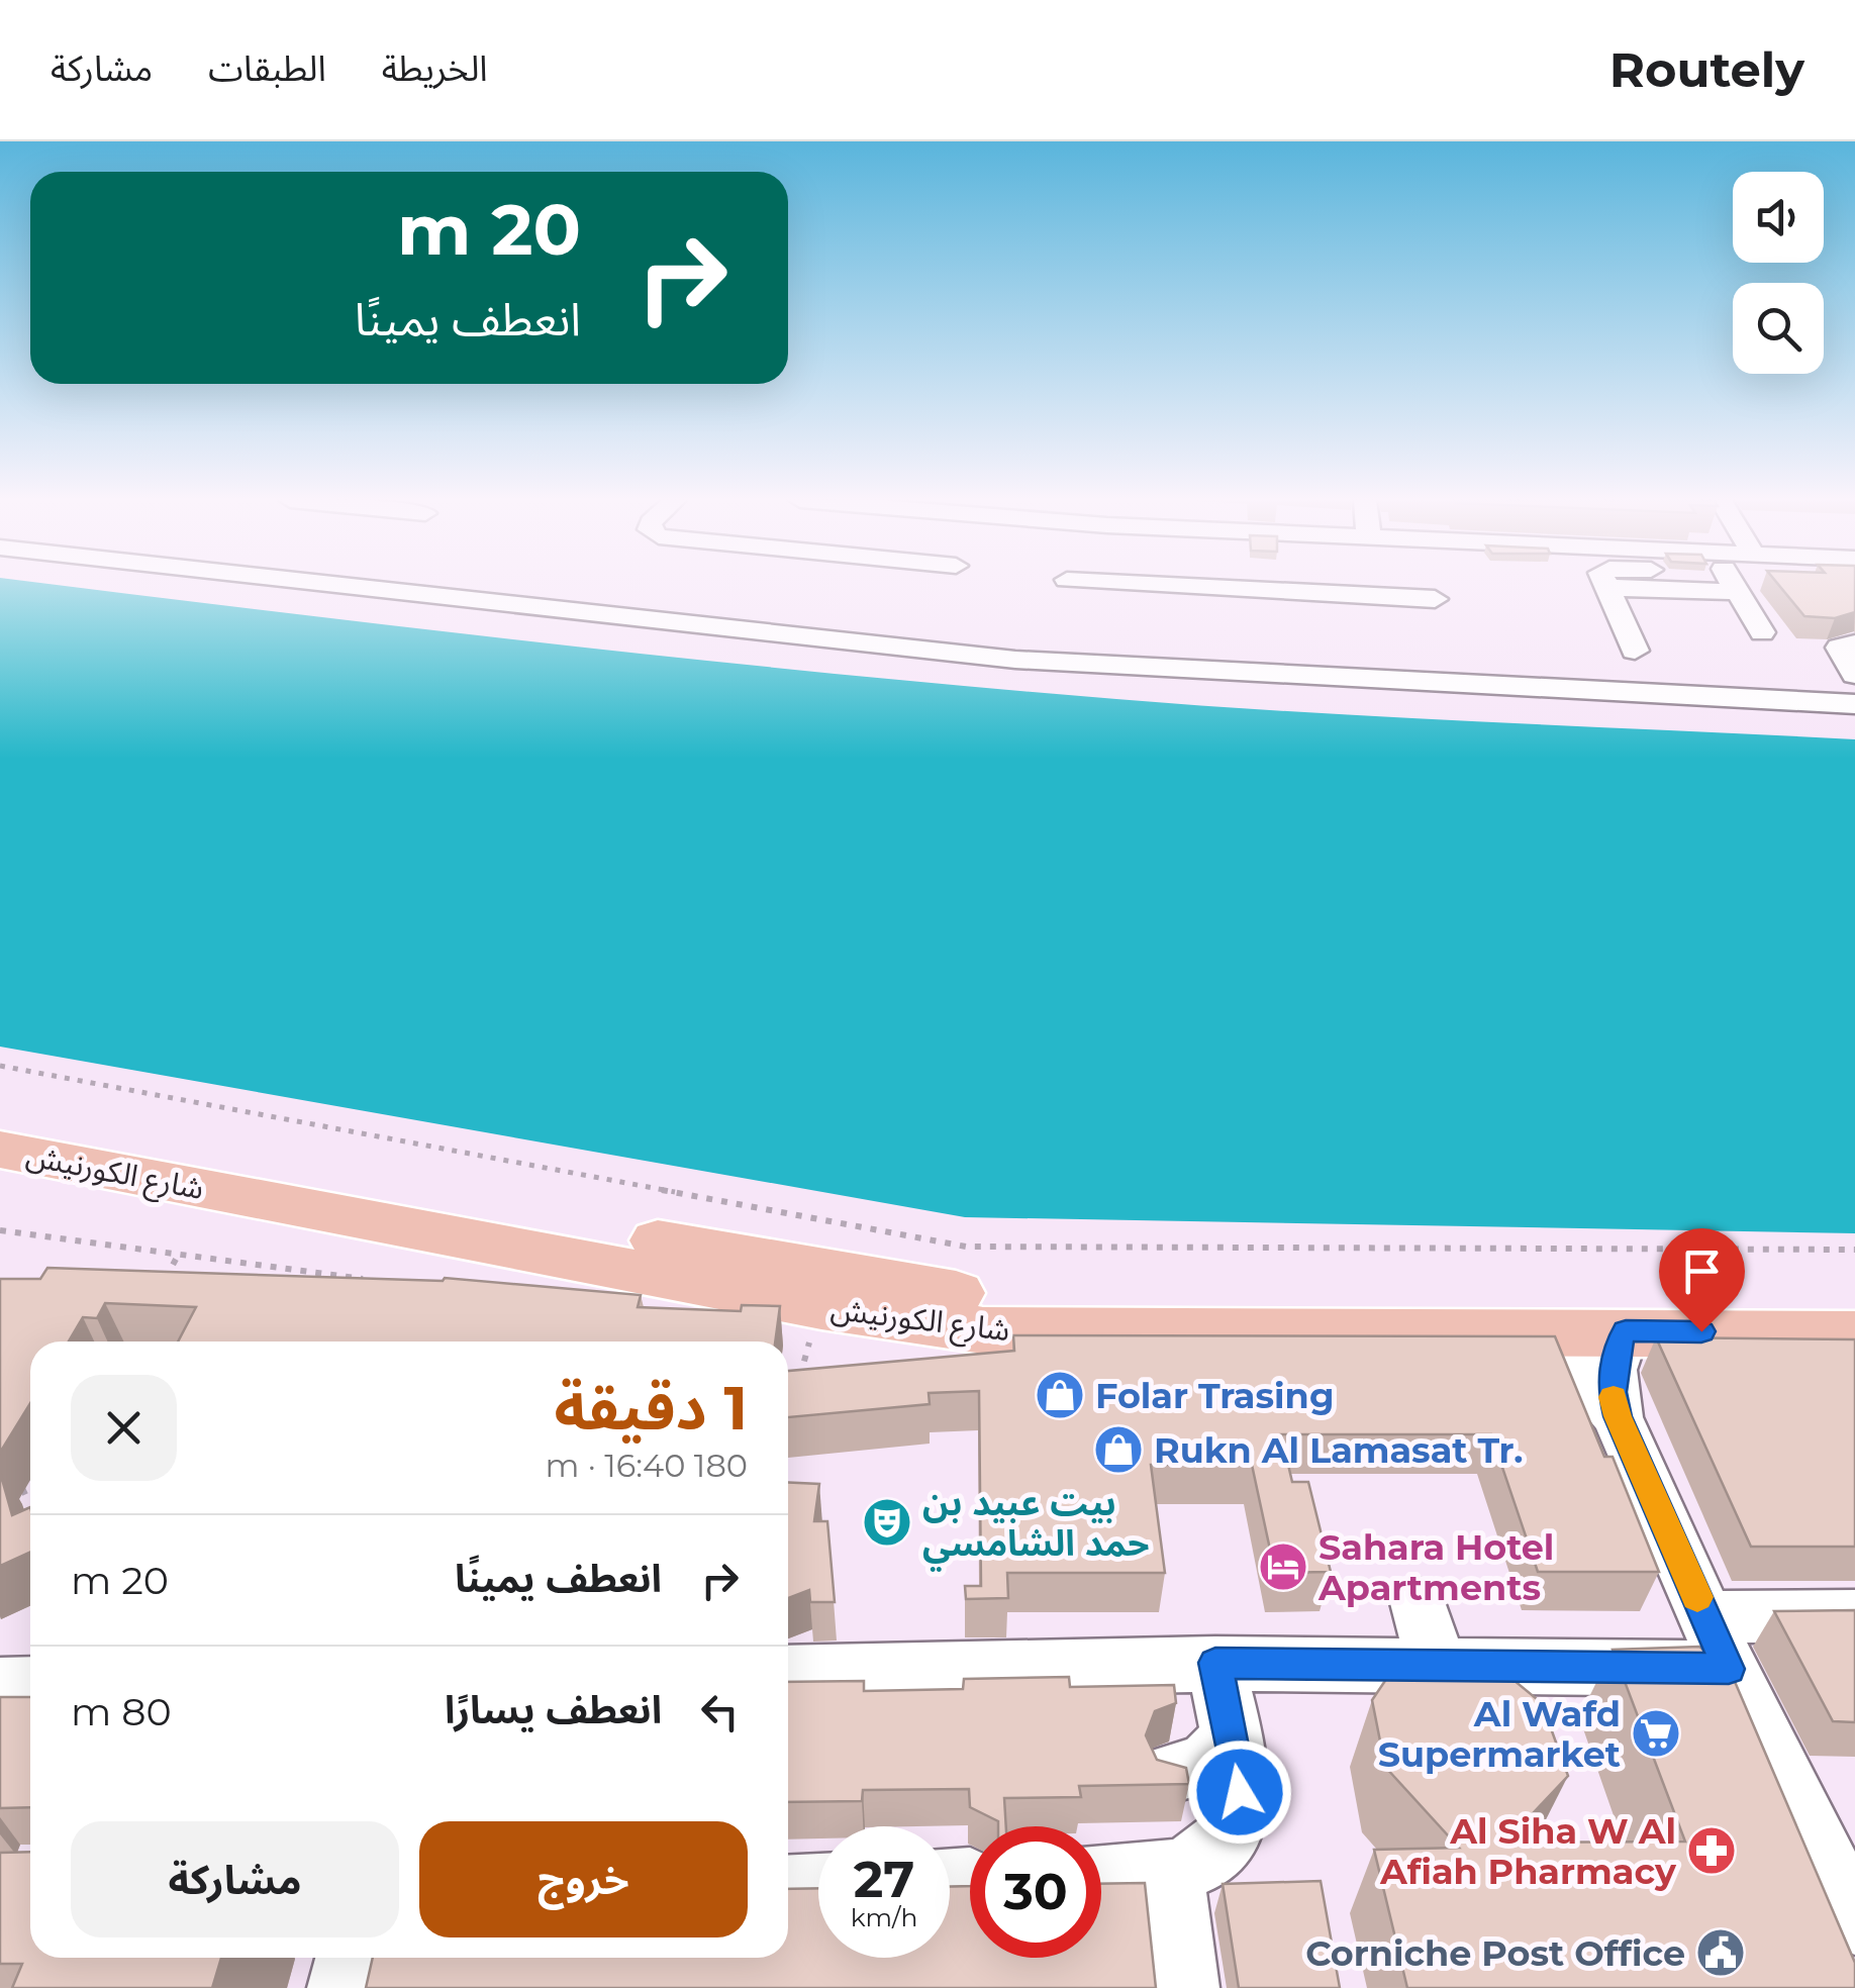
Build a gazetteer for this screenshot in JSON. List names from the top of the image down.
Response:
{
  "streets": {
    "main road": ["شارع الكورنيش"]
  },
  "places": {
    "shop": ["Folar Trasing", "Rukn Al Lamasat Tr."],
    "theatre": ["بيت عبيد بن حمد الشامسي"],
    "hotel": ["Sahara Hotel Apartments"],
    "supermarket": ["Al Wafd Supermarket"],
    "pharmacy": ["Al Siha W Al Afiah Pharmacy"],
    "public building": ["Corniche Post Office"]
  },
  "page": {
    "header": "Routely",
    "nav": ["الخريطة", "الطبقات", "مشاركة"],
    "turn": ["20 m", "انعطف يمينًا"],
    "heading": ["1 دقيقة", "180 m · 16:40"],
    "list": [
      {
        "name": "انعطف يمينًا",
        "value": "20 m"
      },
      {
        "name": "انعطف يسارًا",
        "value": "80 m"
      }
    ],
    "buttons": ["خروج", "مشاركة"],
    "speed": "27 km/h",
    "limit": "30"
  }
}
